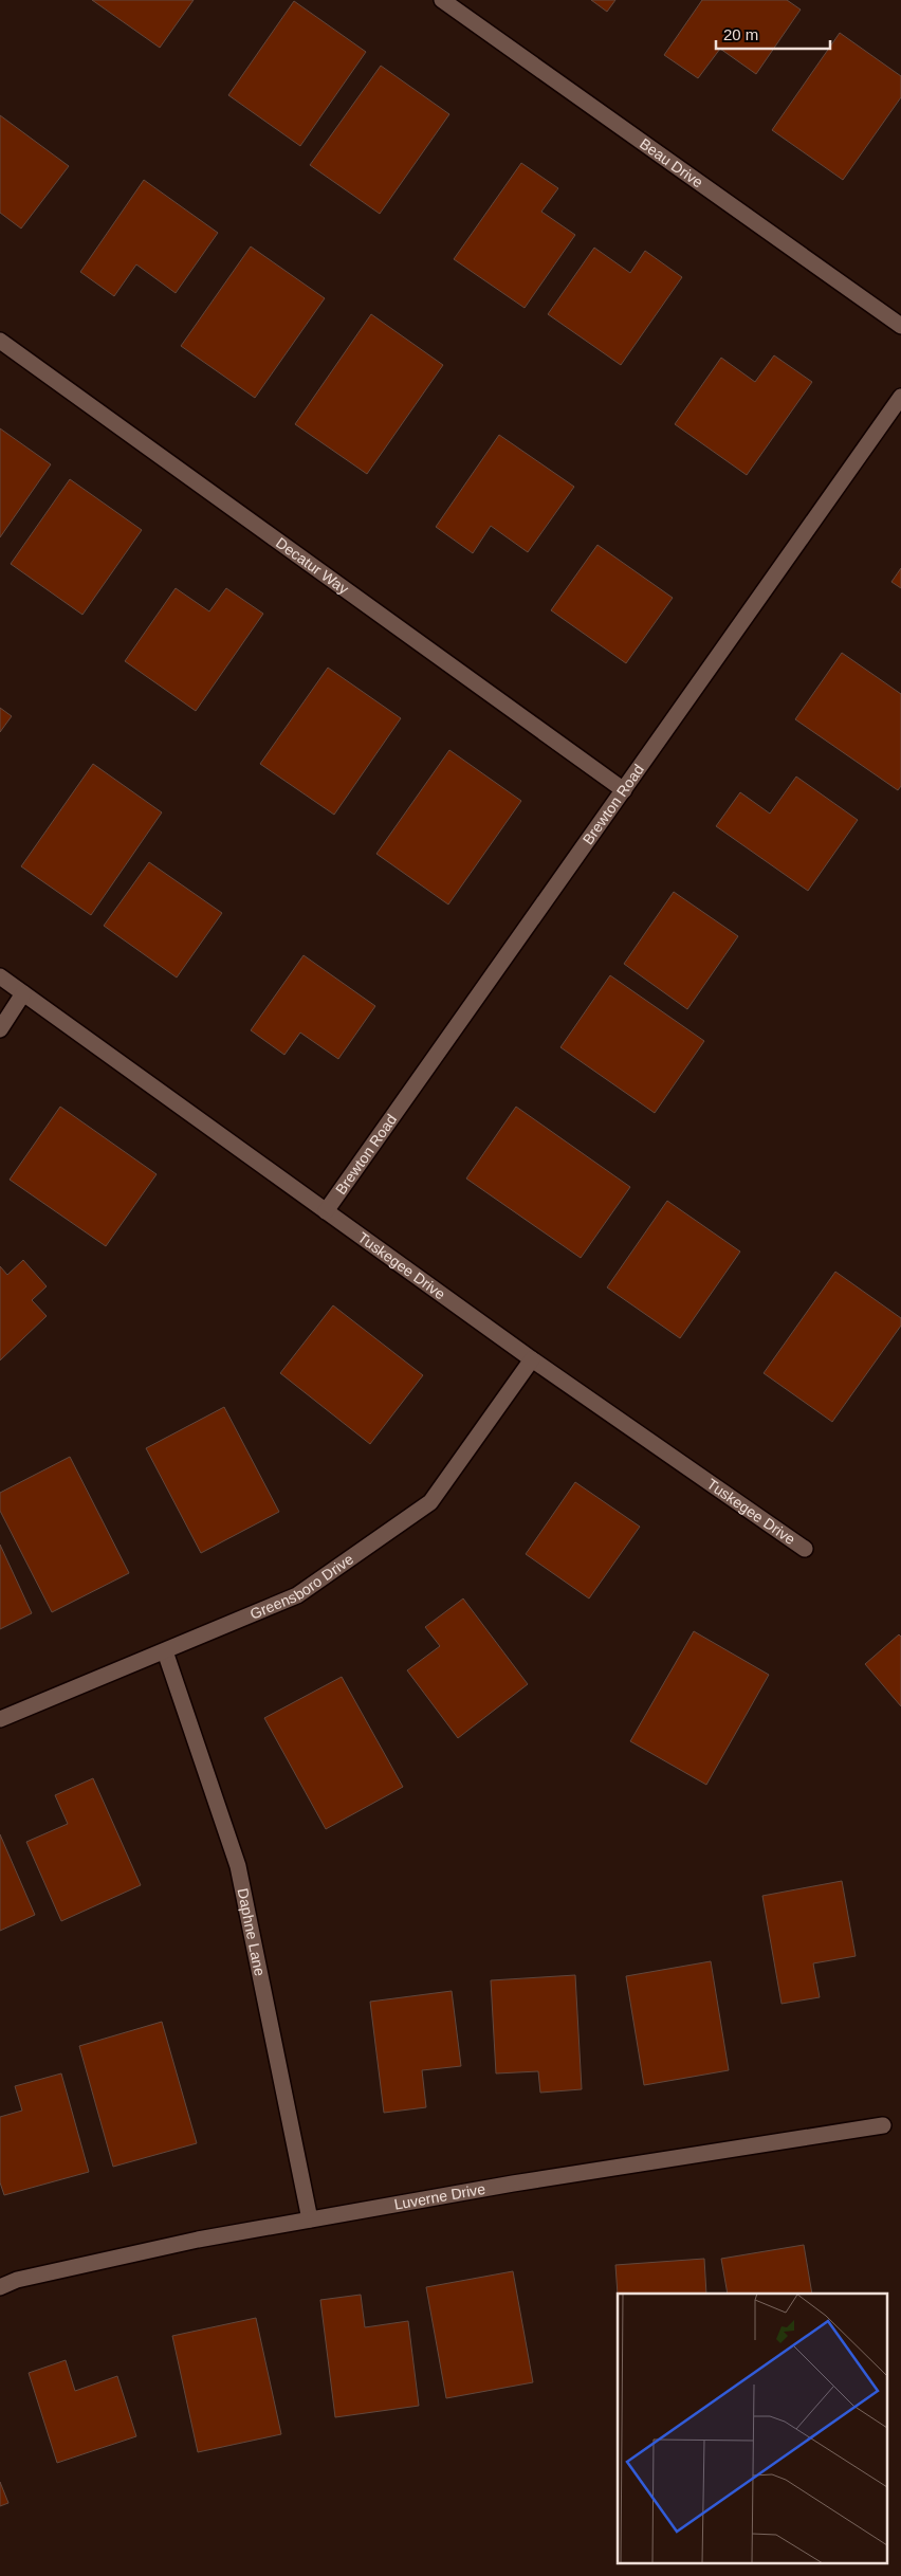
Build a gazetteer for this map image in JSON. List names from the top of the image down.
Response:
{
  "streets": {
    "street": [
      "Beau Drive",
      "Decatur Way",
      "Brewton Road",
      "Tuskegee Drive",
      "Greensboro Drive",
      "Daphne Lane",
      "Luverne Drive"
    ]
  },
  "crossings": [
    ["Decatur Way", "Brewton Road"],
    ["Brewton Road", "Tuskegee Drive"],
    ["Tuskegee Drive", "Greensboro Drive"],
    ["Greensboro Drive", "Daphne Lane"],
    ["Daphne Lane", "Luverne Drive"]
  ],
  "scale_bar": "20 m"
}
